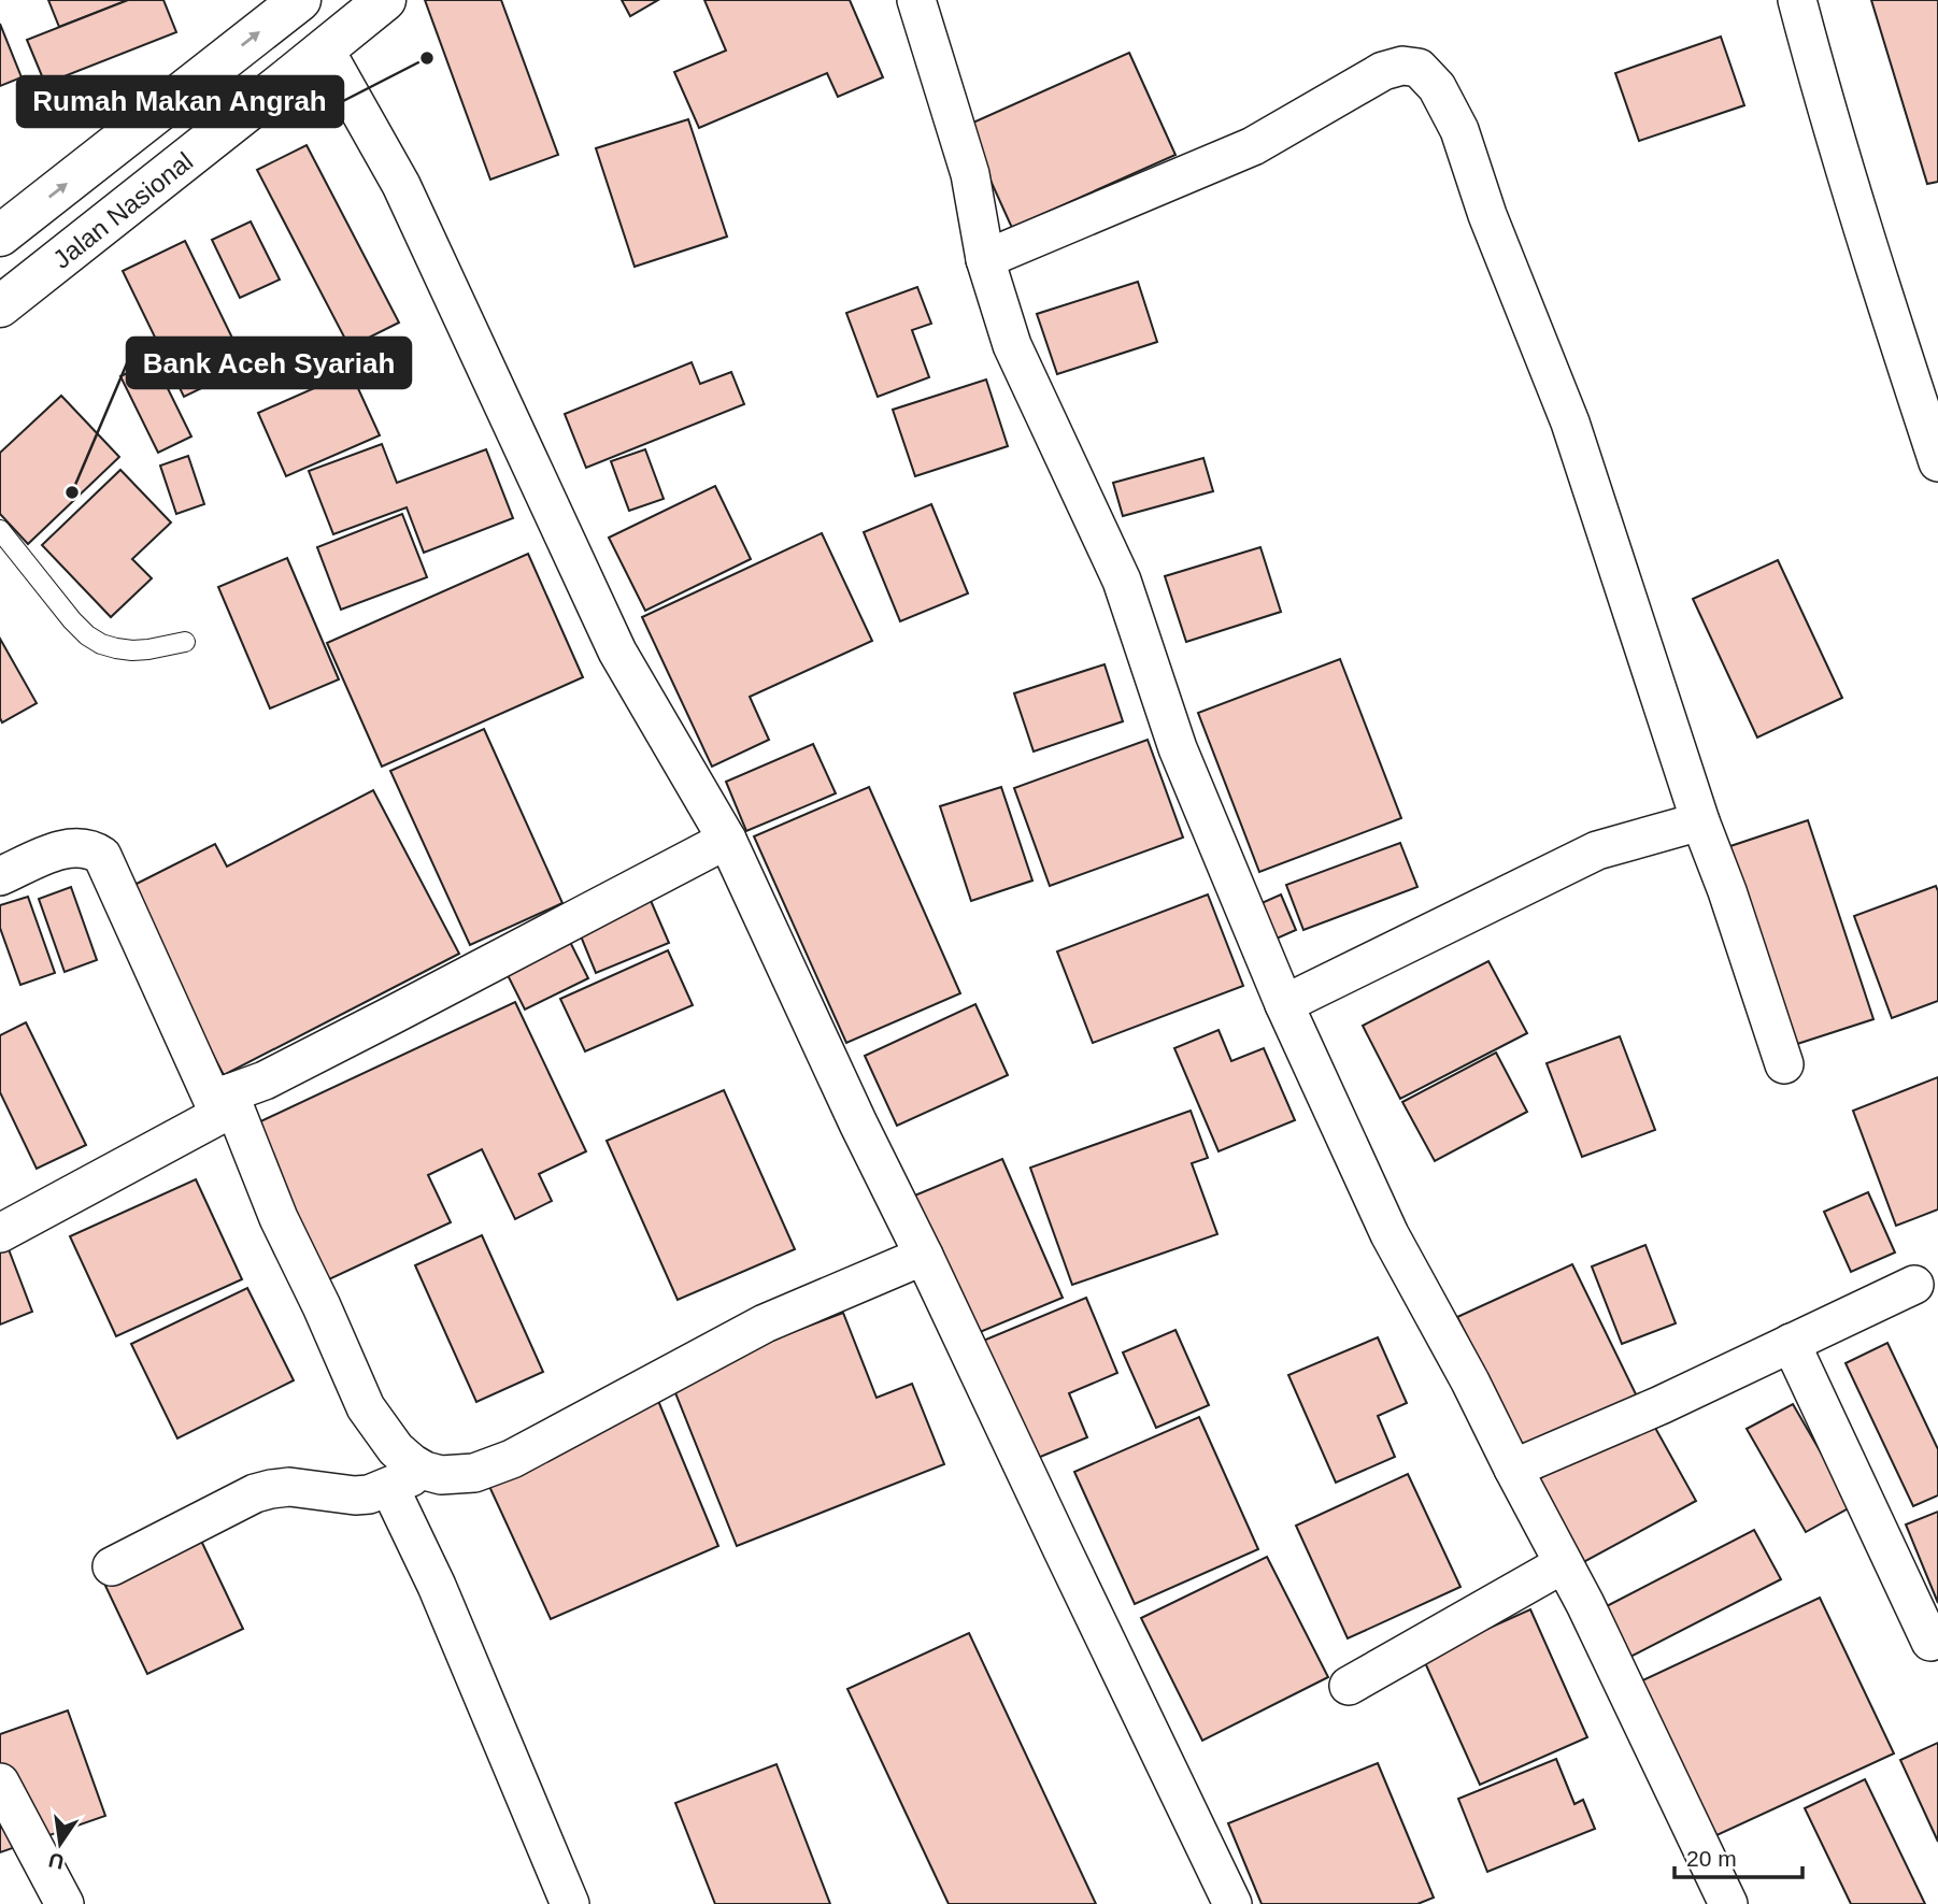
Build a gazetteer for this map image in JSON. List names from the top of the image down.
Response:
{
  "streets": {
    "highway": ["Jalan Nasional"]
  },
  "places": ["Rumah Makan Angrah", "Bank Aceh Syariah"],
  "scale_bar": "20 m",
  "north": "bottom"
}
